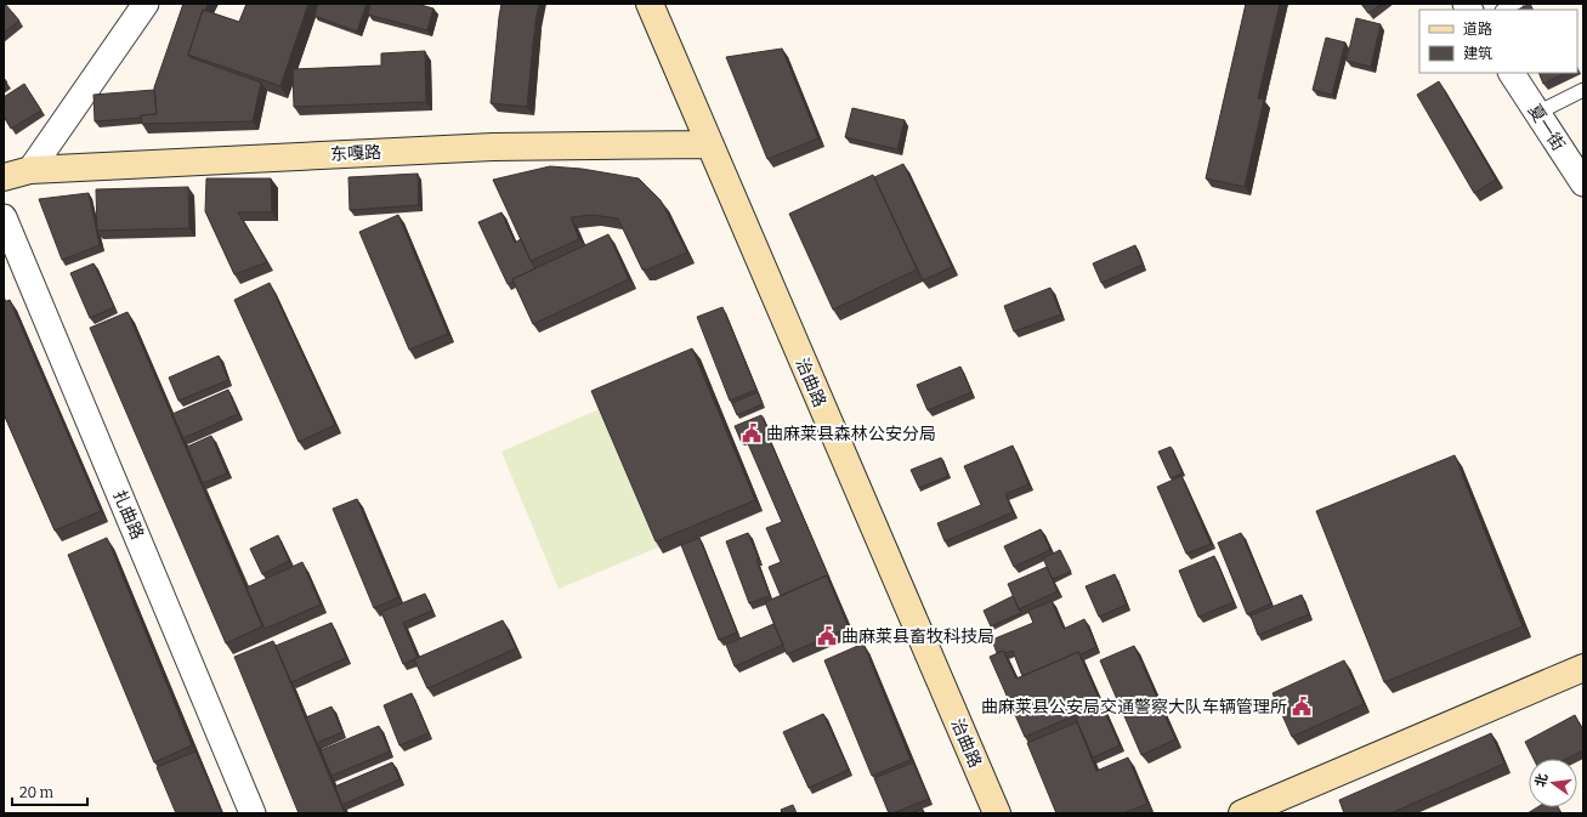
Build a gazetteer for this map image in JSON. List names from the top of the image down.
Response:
{
  "streets": {
    "street": [
      "夏一街",
      "东嘎路",
      "治曲路",
      "扎曲路"
    ]
  },
  "crossings": [
    ["东嘎路", "治曲路"]
  ],
  "places": {
    "public building": ["曲麻莱县森林公安分局", "曲麻莱县畜牧科技局", "曲麻莱县公安局交通警察大队车辆管理所"]
  },
  "legend": ["道路", "建筑"],
  "scale_bar": "20 m",
  "north": "left"
}
